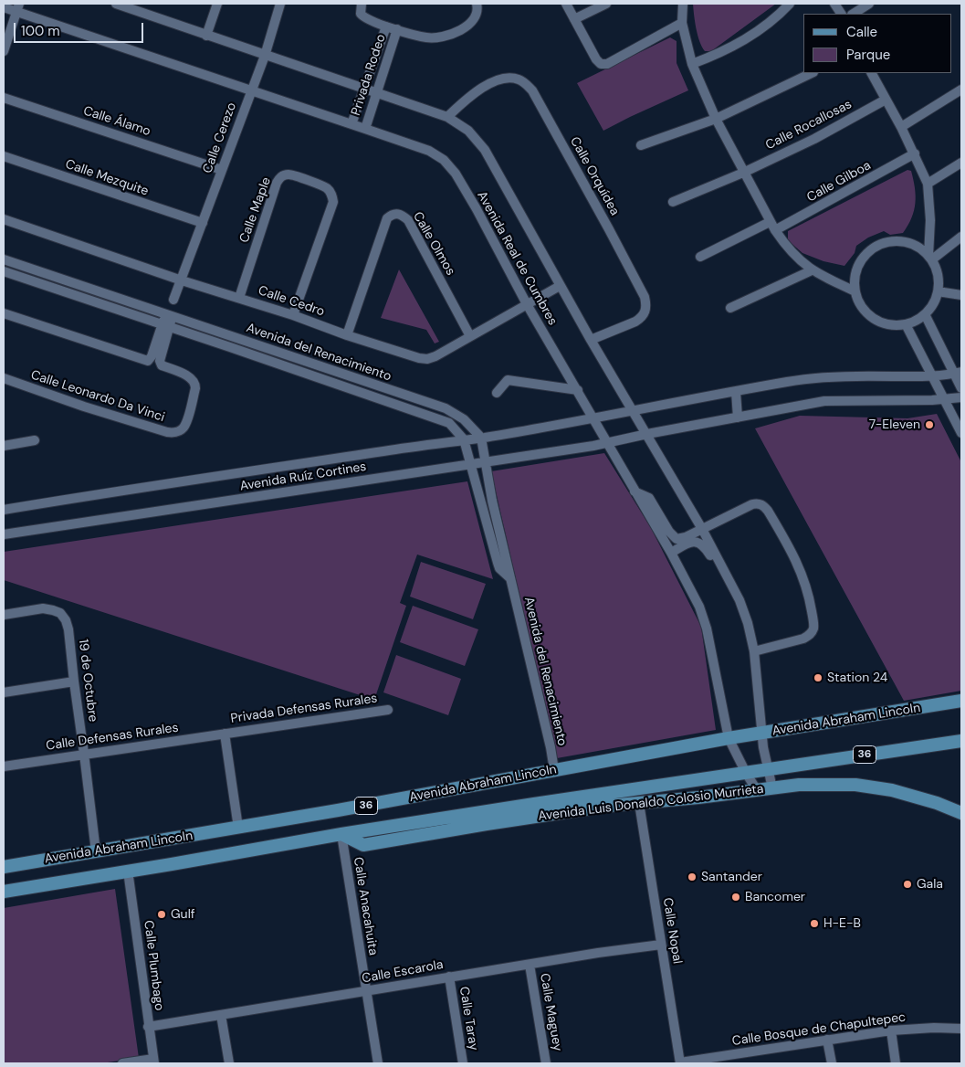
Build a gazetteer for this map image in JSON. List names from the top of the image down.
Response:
{
  "streets": {
    "main road": ["Avenida Abraham Lincoln", "36", "Avenida Luis Donaldo Colosio Murrieta"],
    "street": [
      "Privada Rodeo",
      "Calle Álamo",
      "Calle Rocallosas",
      "Calle Cerezo",
      "Calle Orquídea",
      "Calle Mezquite",
      "Calle Gilboa",
      "Calle Maple",
      "Calle Olmos",
      "Avenida Real de Cumbres",
      "Calle Cedro",
      "Avenida del Renacimiento",
      "Calle Leonardo Da Vinci",
      "Avenida Ruíz Cortines",
      "19 de Octubre",
      "Privada Defensas Rurales",
      "Calle Defensas Rurales",
      "Calle Anacahuita",
      "Calle Nopal",
      "Calle Plumbago",
      "Calle Escarola",
      "Calle Maguey",
      "Calle Taray",
      "Calle Bosque de Chapultepec"
    ]
  },
  "crossings": [
    ["Privada Rodeo", "Avenida Real de Cumbres"],
    ["Calle Álamo", "Calle Cerezo"],
    ["Calle Cerezo", "Calle Mezquite"],
    ["Calle Cerezo", "Avenida Real de Cumbres"],
    ["Calle Cerezo", "Calle Cedro"],
    ["Calle Orquídea", "Avenida Real de Cumbres"],
    ["Calle Maple", "Calle Cedro"],
    ["Calle Olmos", "Calle Cedro"],
    ["Avenida Real de Cumbres", "Calle Cedro"],
    ["Avenida Real de Cumbres", "Avenida Ruíz Cortines"],
    ["Avenida Real de Cumbres", "Avenida Abraham Lincoln"],
    ["Avenida Real de Cumbres", "36"],
    ["Avenida Real de Cumbres", "Avenida Luis Donaldo Colosio Murrieta"],
    ["Avenida del Renacimiento", "Calle Leonardo Da Vinci"],
    ["Avenida del Renacimiento", "Avenida Ruíz Cortines"],
    ["Avenida del Renacimiento", "Avenida Abraham Lincoln"],
    ["19 de Octubre", "Avenida Abraham Lincoln"],
    ["19 de Octubre", "Calle Defensas Rurales"],
    ["Privada Defensas Rurales", "Calle Defensas Rurales"],
    ["36", "Avenida Luis Donaldo Colosio Murrieta"],
    ["36", "Calle Anacahuita"],
    ["36", "Calle Plumbago"],
    ["Avenida Luis Donaldo Colosio Murrieta", "Calle Anacahuita"],
    ["Avenida Luis Donaldo Colosio Murrieta", "Calle Nopal"],
    ["Calle Anacahuita", "Calle Escarola"],
    ["Calle Nopal", "Calle Escarola"],
    ["Calle Nopal", "Calle Bosque de Chapultepec"],
    ["Calle Plumbago", "Calle Escarola"],
    ["Calle Escarola", "Calle Maguey"],
    ["Calle Escarola", "Calle Taray"]
  ],
  "places": [
    "7-Eleven",
    "Station 24",
    "Santander",
    "Gala",
    "Bancomer",
    "Gulf",
    "H-E-B"
  ],
  "legend": ["Calle", "Parque"],
  "scale_bar": "100 m"
}
